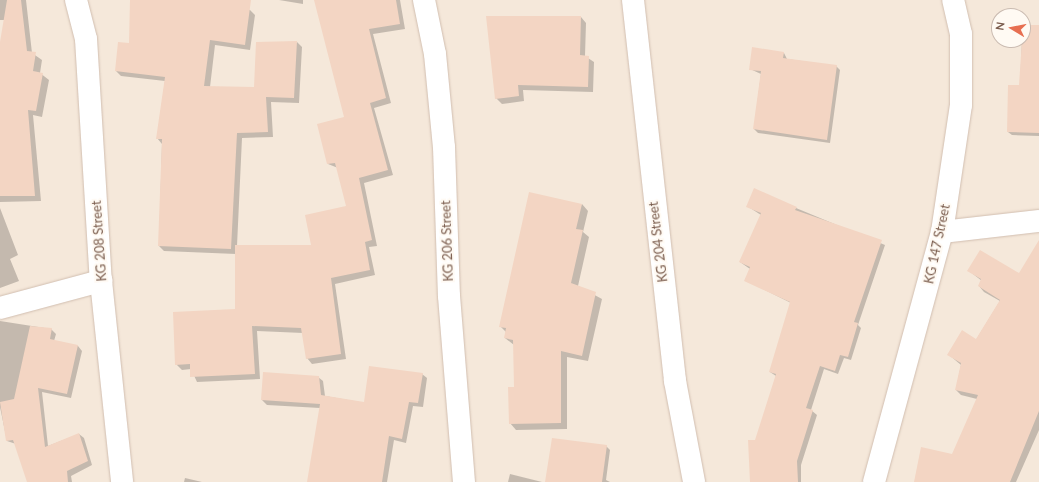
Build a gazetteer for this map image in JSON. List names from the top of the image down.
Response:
{
  "streets": {
    "street": [
      "KG 208 Street",
      "KG 206 Street",
      "KG 204 Street",
      "KG 147 Street"
    ]
  },
  "north": "left"
}
